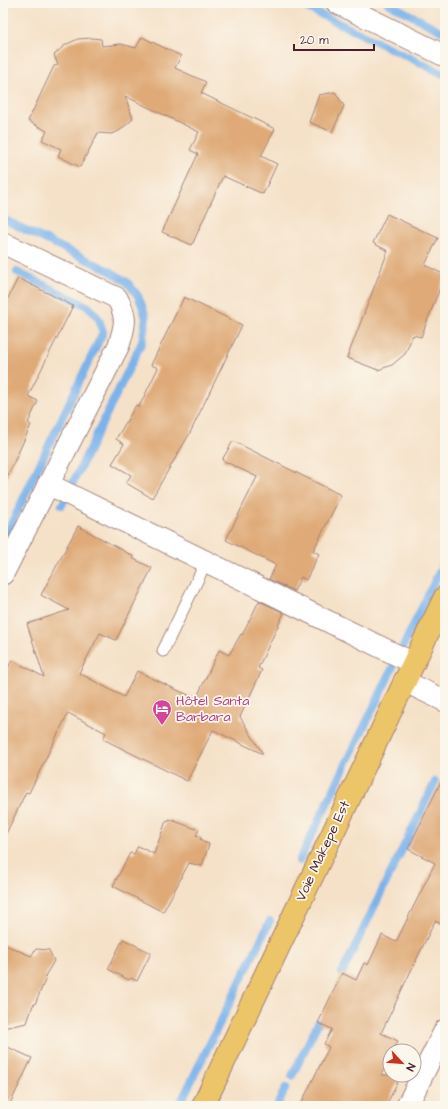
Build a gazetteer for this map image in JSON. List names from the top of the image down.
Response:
{
  "streets": {
    "main road": ["Voie Makepe Est"]
  },
  "places": {
    "hotel": ["Hôtel Santa Barbara"]
  },
  "scale_bar": "20 m",
  "north": "bottom right"
}
